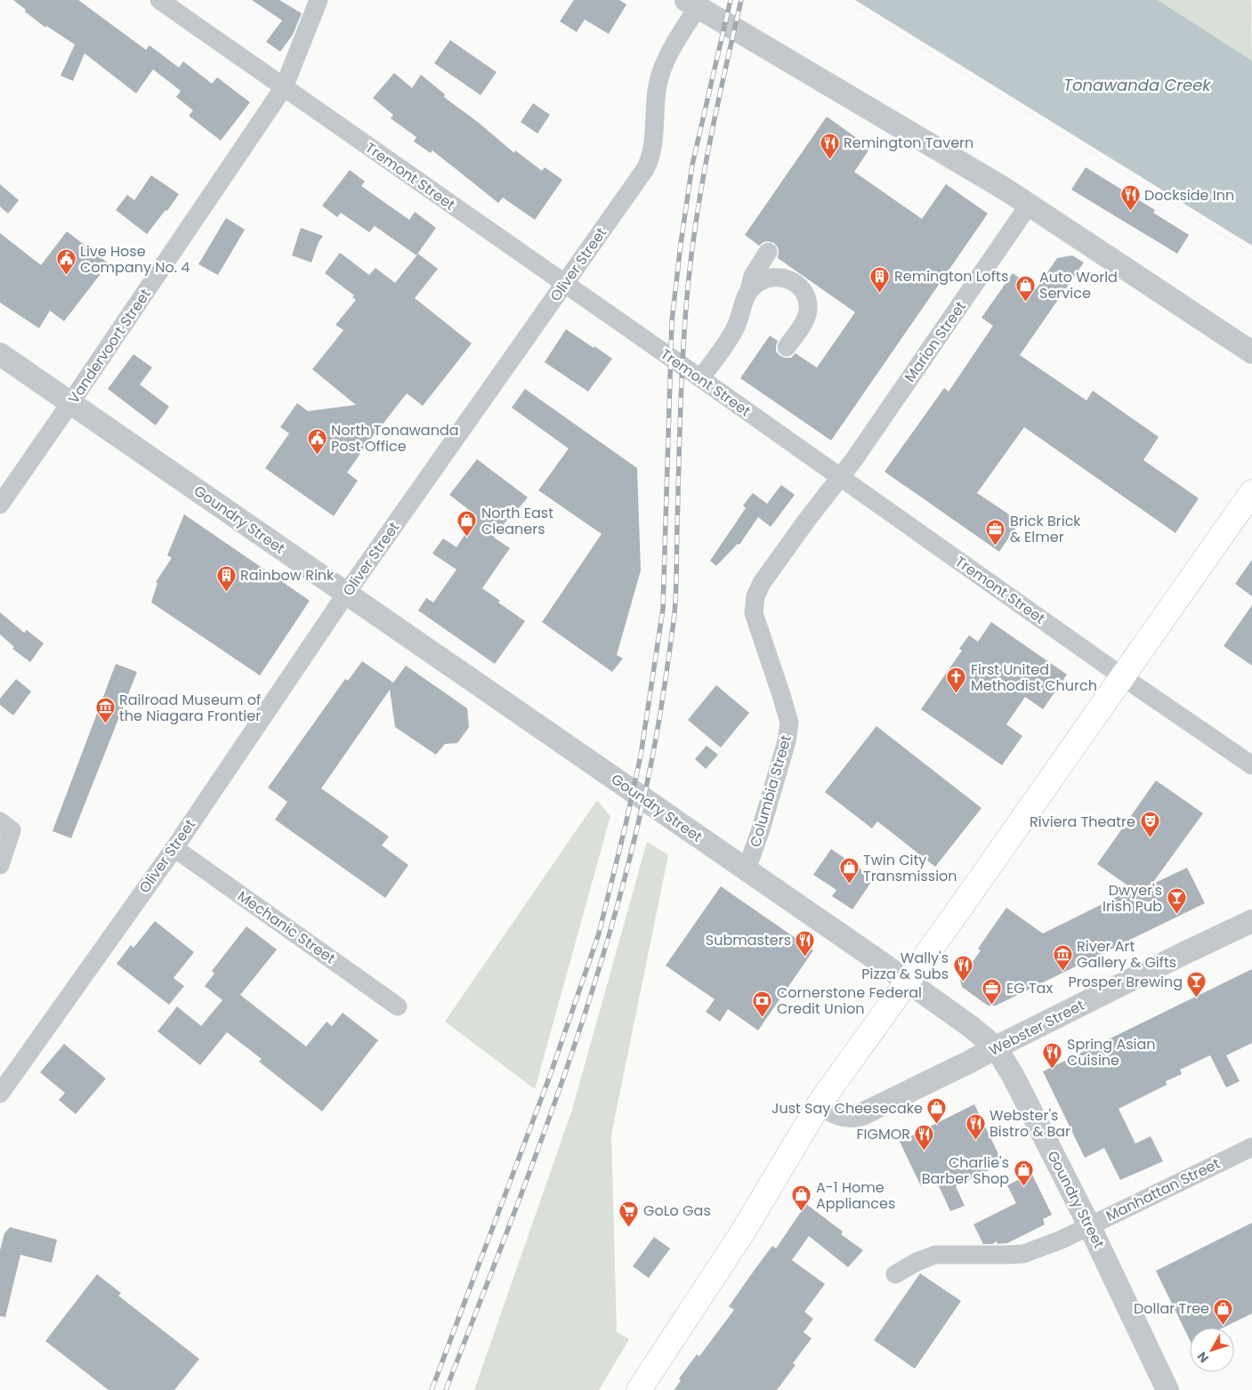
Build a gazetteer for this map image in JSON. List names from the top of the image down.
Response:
{
  "streets": {
    "street": [
      "Tremont Street",
      "Oliver Street",
      "Marion Street",
      "Vandervoort Street",
      "Goundry Street",
      "Columbia Street",
      "Mechanic Street",
      "Webster Street",
      "Manhattan Street"
    ]
  },
  "crossings": [
    ["Tremont Street", "Oliver Street"],
    ["Tremont Street", "Marion Street"],
    ["Tremont Street", "Vandervoort Street"],
    ["Tremont Street", "Columbia Street"],
    ["Oliver Street", "Goundry Street"],
    ["Oliver Street", "Mechanic Street"],
    ["Marion Street", "Columbia Street"],
    ["Vandervoort Street", "Goundry Street"],
    ["Goundry Street", "Columbia Street"],
    ["Goundry Street", "Webster Street"],
    ["Goundry Street", "Manhattan Street"]
  ],
  "water": ["Tonawanda Creek"],
  "places": {
    "restaurant": [
      "Remington Tavern",
      "Dockside Inn",
      "Submasters",
      "Wally's Pizza & Subs",
      "Spring Asian Cuisine",
      "Webster's Bistro & Bar",
      "FIGMOR"
    ],
    "public building": ["Live Hose Company No. 4", "North Tonawanda Post Office"],
    "building": ["Remington Lofts", "Rainbow Rink"],
    "shop": [
      "Auto World Service",
      "North East Cleaners",
      "Twin City Transmission",
      "Just Say Cheesecake",
      "Charlie's Barber Shop",
      "A-1 Home Appliances",
      "Dollar Tree"
    ],
    "office": ["Brick Brick & Elmer", "EG Tax"],
    "church": ["First United Methodist Church"],
    "museum": ["Railroad Museum of the Niagara Frontier", "River Art Gallery & Gifts"],
    "theatre": ["Riviera Theatre"],
    "bar": ["Dwyer's Irish Pub", "Prosper Brewing"],
    "bank": ["Cornerstone Federal Credit Union"],
    "supermarket": ["GoLo Gas"]
  },
  "north": "bottom left"
}
